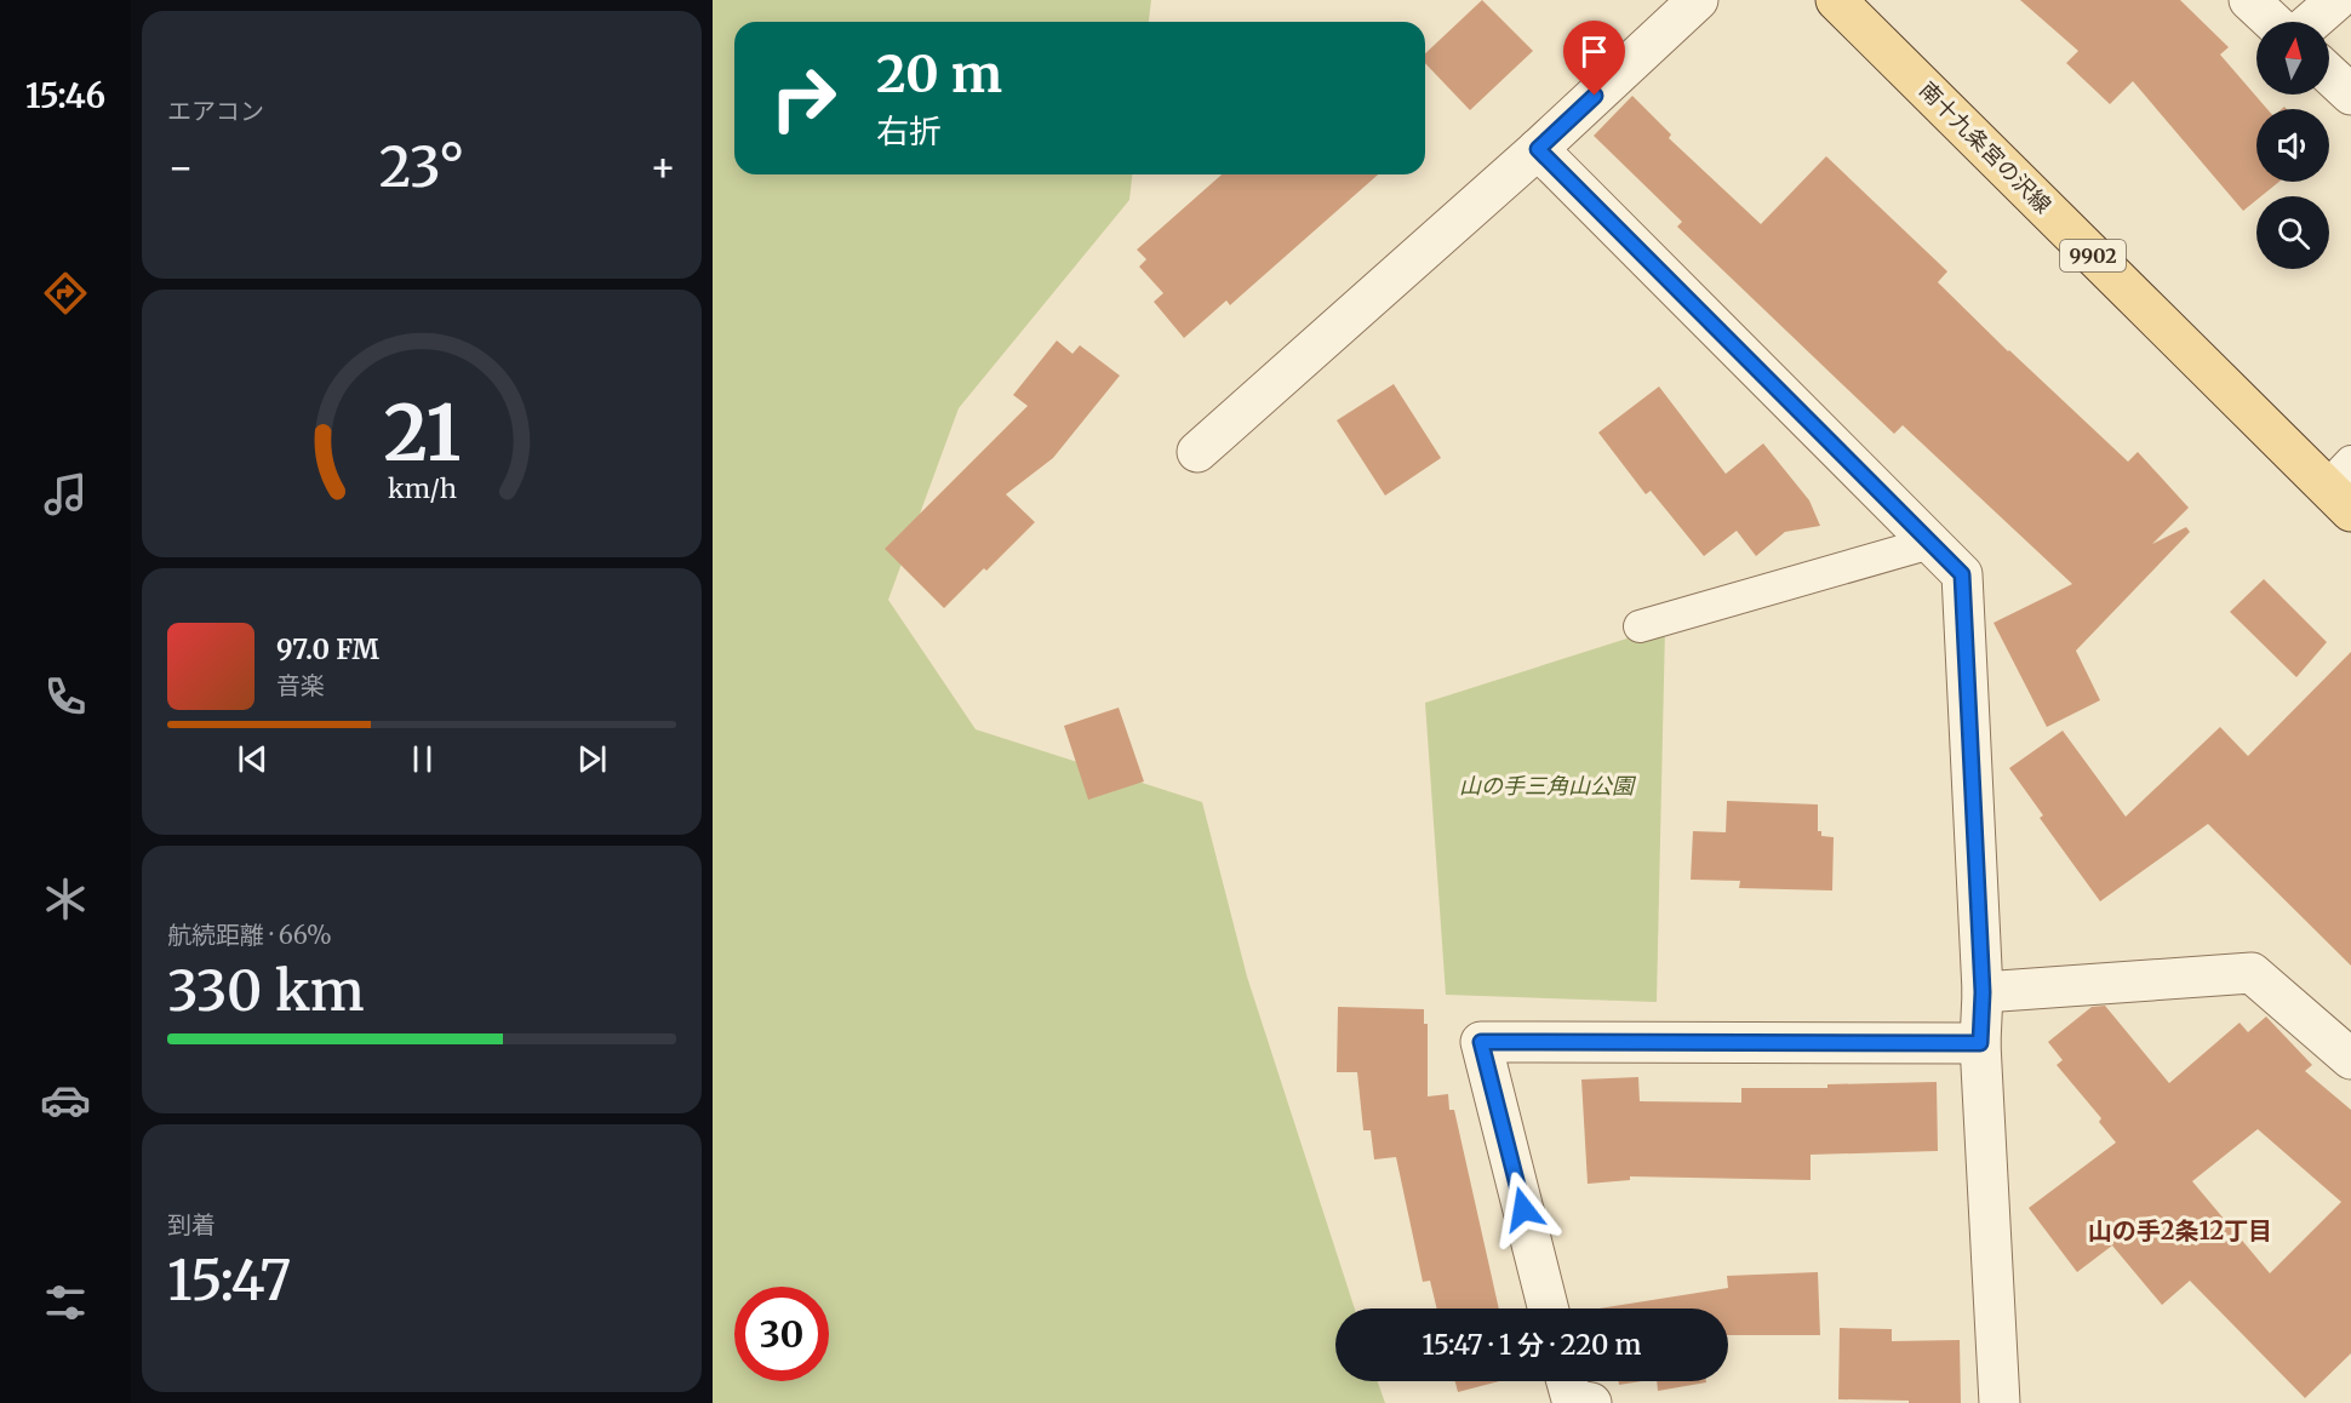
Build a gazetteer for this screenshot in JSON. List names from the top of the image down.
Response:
{
  "streets": {
    "main road": ["南十九条宮の沢線", "9902"]
  },
  "districts": ["山の手2条12丁目"],
  "parks": ["山の手三角山公園"],
  "north": "top",
  "page": {
    "tabs": "15:46",
    "tile": [
      "エアコン",
      ["航続距離 · 66%", "330 km"],
      ["到着", "15:47"]
    ],
    "turn": ["20 m", "右折"],
    "heat": ["−", "23°", "+"],
    "song": ["97.0 FM", "音楽"],
    "limit": "30",
    "trip": "15:47 · 1 分 · 220 m",
    "gauge": ["21", "km/h"]
  }
}
